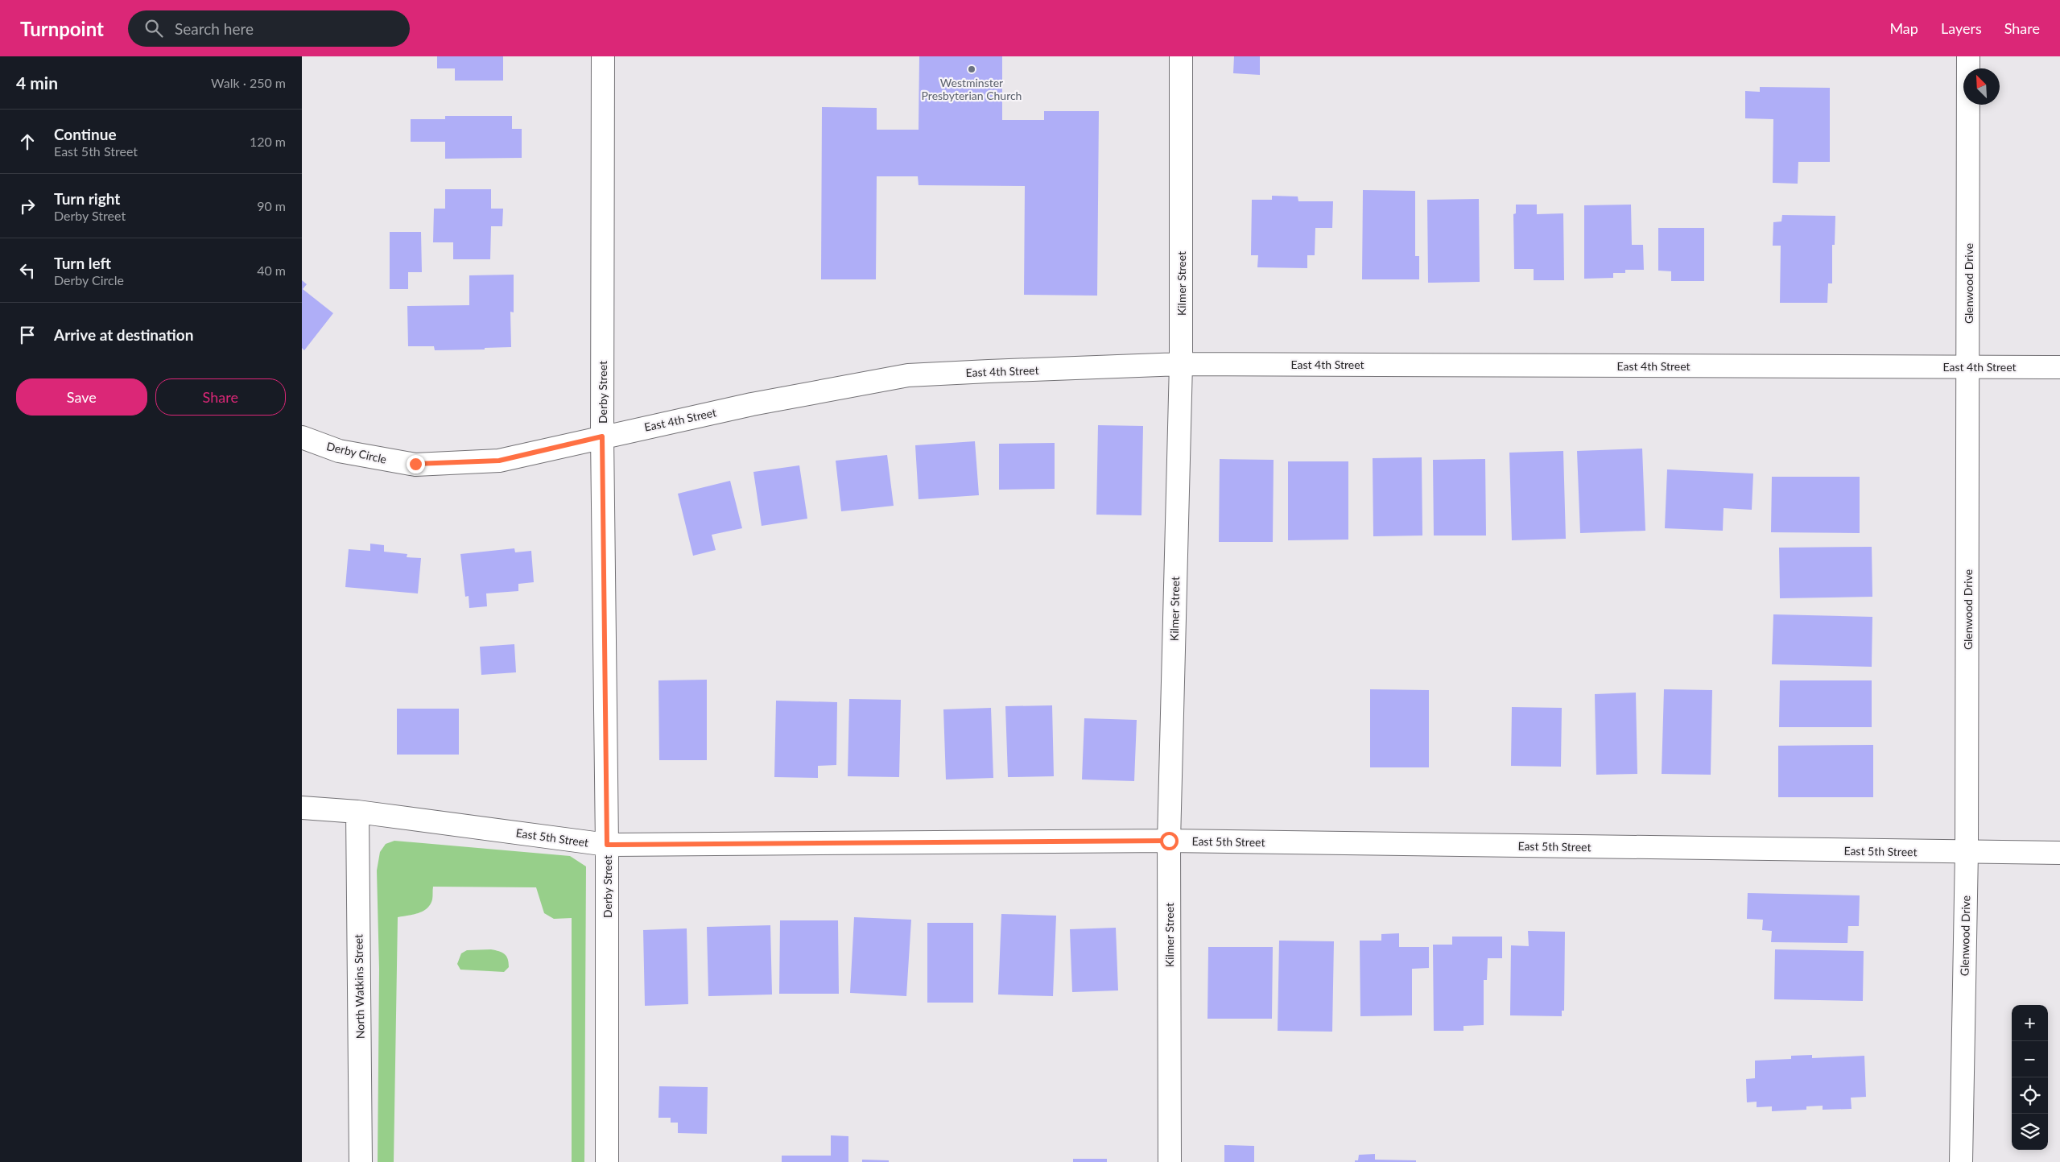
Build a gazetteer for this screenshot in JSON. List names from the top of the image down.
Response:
{
  "streets": {
    "street": [
      "Kilmer Street",
      "Glenwood Drive",
      "East 4th Street",
      "Derby Street",
      "Derby Circle",
      "East 5th Street",
      "North Watkins Street"
    ]
  },
  "crossings": [
    ["Kilmer Street", "East 4th Street"],
    ["Kilmer Street", "East 5th Street"],
    ["Glenwood Drive", "East 4th Street"],
    ["Glenwood Drive", "East 5th Street"],
    ["East 4th Street", "Derby Street"],
    ["East 4th Street", "Derby Circle"],
    ["Derby Street", "Derby Circle"],
    ["Derby Street", "East 5th Street"],
    ["East 5th Street", "North Watkins Street"]
  ],
  "places": ["Westminster Presbyterian Church"],
  "north": "top left",
  "page": {
    "header": "Turnpoint",
    "search": "Search here",
    "nav": ["Map", "Layers", "Share"],
    "heading": ["4 min", "Walk · 250 m"],
    "list": [
      ["Continue", "East 5th Street", "120 m"],
      ["Turn right", "Derby Street", "90 m"],
      ["Turn left", "Derby Circle", "40 m"],
      "Arrive at destination"
    ],
    "buttons": ["Save", "Share"],
    "map_buttons": ["+", "−"]
  }
}
